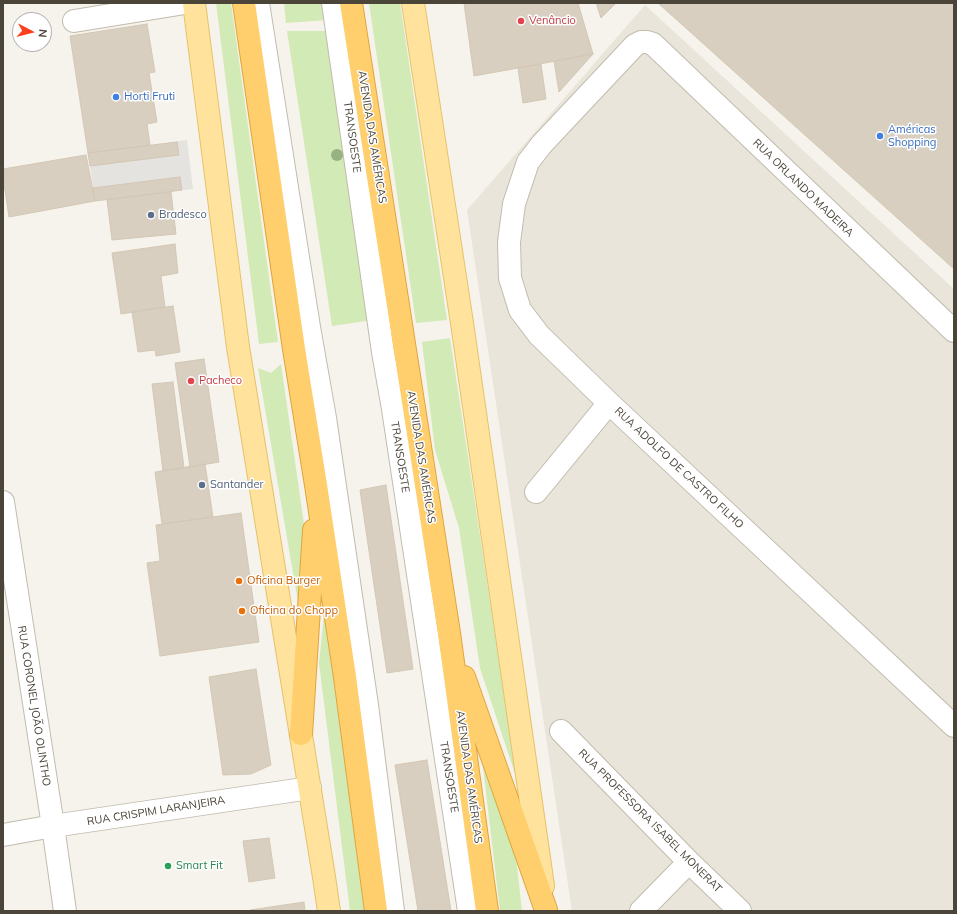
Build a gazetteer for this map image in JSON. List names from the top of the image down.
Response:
{
  "streets": {
    "highway": ["AVENIDA DAS AMÉRICAS"],
    "street": [
      "TRANSOESTE",
      "RUA ORLANDO MADEIRA",
      "RUA ADOLFO DE CASTRO FILHO",
      "RUA CORONEL JOÃO OLINTHO",
      "RUA CRISPIM LARANJEIRA",
      "RUA PROFESSORA ISABEL MONERAT"
    ]
  },
  "crossings": [
    ["RUA ORLANDO MADEIRA", "RUA ADOLFO DE CASTRO FILHO"],
    ["RUA CORONEL JOÃO OLINTHO", "RUA CRISPIM LARANJEIRA"]
  ],
  "places": [
    "Venâncio",
    "Horti Fruti",
    "Américas Shopping",
    "Bradesco",
    "Pacheco",
    "Santander",
    "Oficina Burger",
    "Oficina do Chopp",
    "Smart Fit"
  ],
  "north": "right"
}
